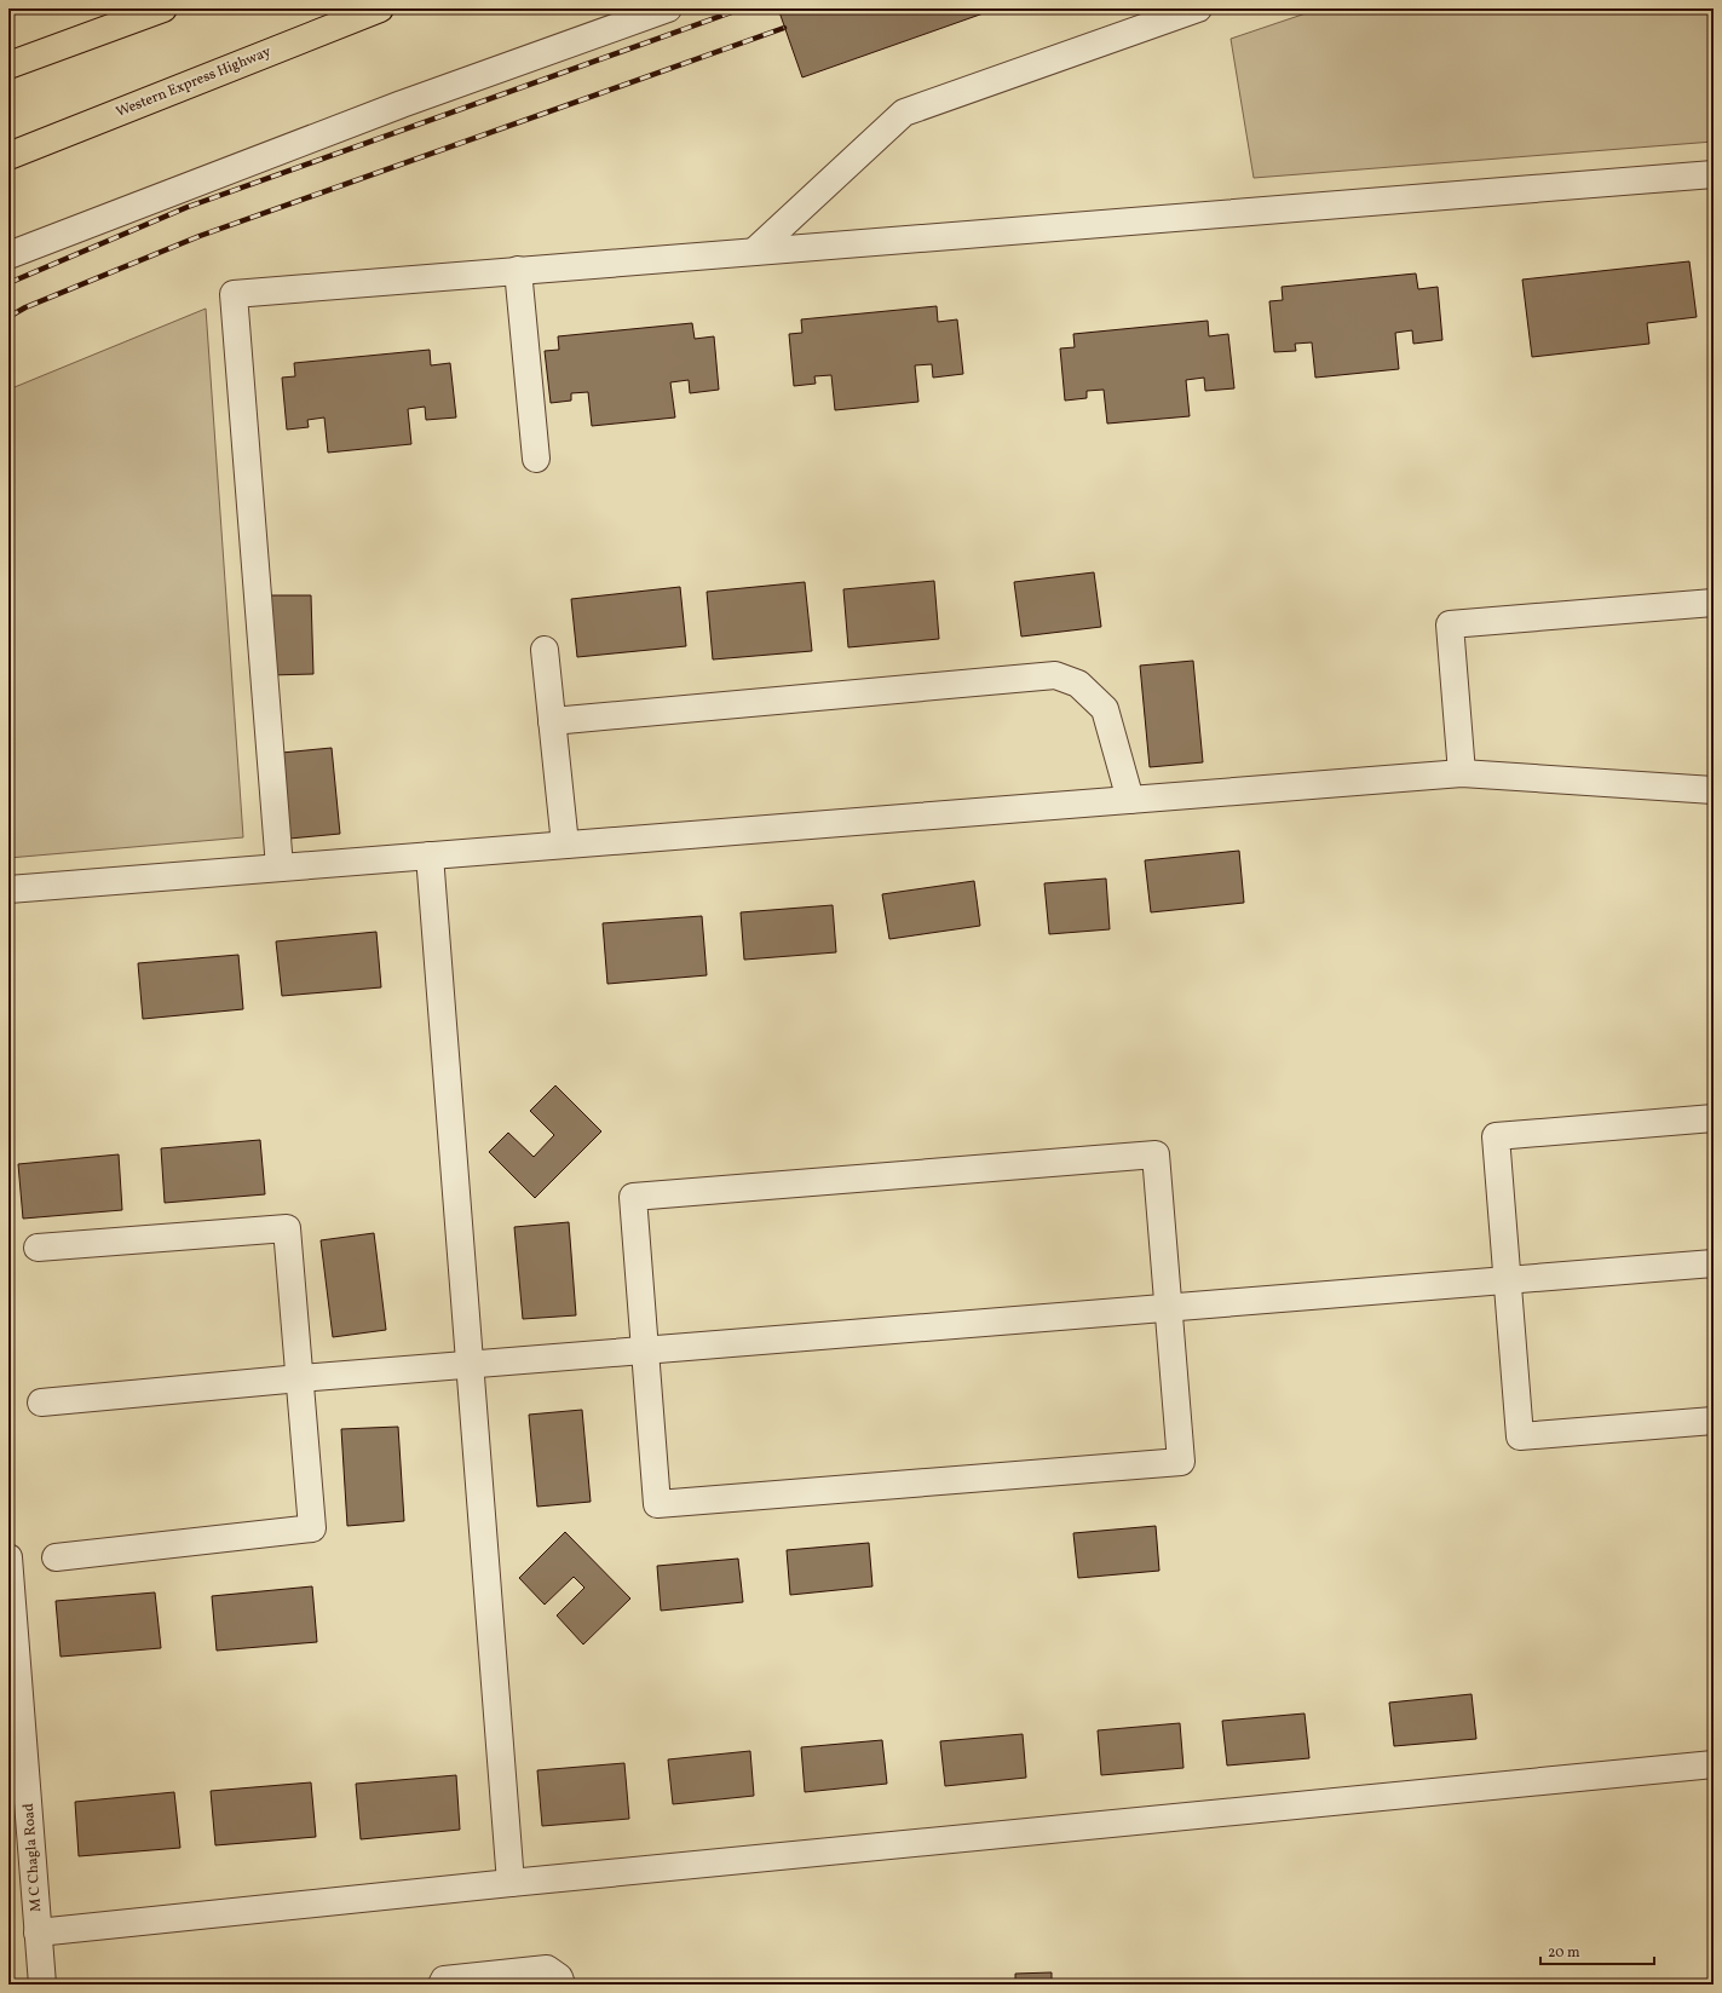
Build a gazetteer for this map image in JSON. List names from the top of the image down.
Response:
{
  "streets": {
    "highway": ["Western Express Highway"],
    "street": ["M C Chagla Road"]
  },
  "scale_bar": "20 m"
}
